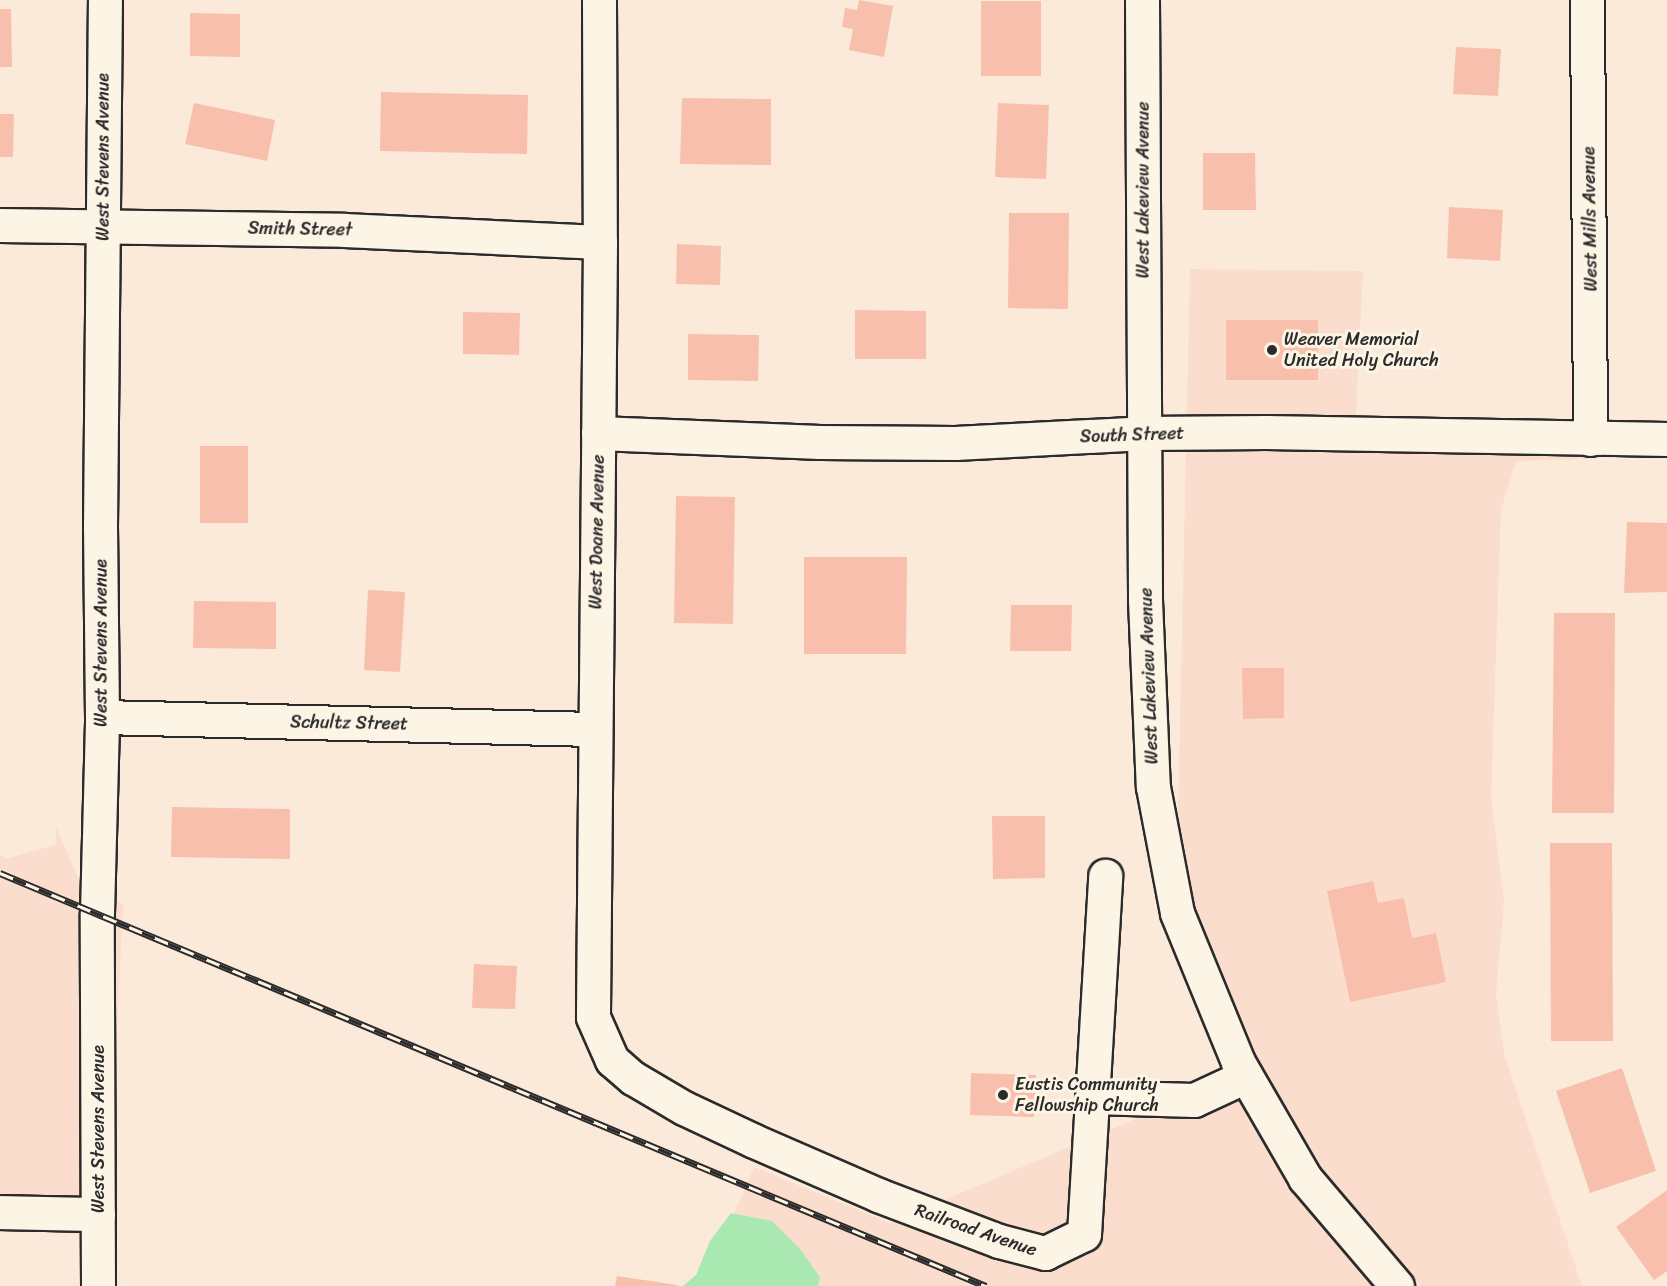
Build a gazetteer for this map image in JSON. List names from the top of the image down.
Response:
{
  "streets": {
    "street": [
      "West Stevens Avenue",
      "West Lakeview Avenue",
      "West Mills Avenue",
      "Smith Street",
      "South Street",
      "West Doane Avenue",
      "Schultz Street",
      "Railroad Avenue"
    ]
  },
  "crossings": [
    ["West Stevens Avenue", "Smith Street"],
    ["West Stevens Avenue", "Schultz Street"],
    ["West Lakeview Avenue", "South Street"],
    ["West Mills Avenue", "South Street"],
    ["Smith Street", "West Doane Avenue"],
    ["South Street", "West Doane Avenue"],
    ["West Doane Avenue", "Schultz Street"],
    ["West Doane Avenue", "Railroad Avenue"]
  ],
  "places": ["Weaver Memorial United Holy Church", "Eustis Community Fellowship Church"]
}
